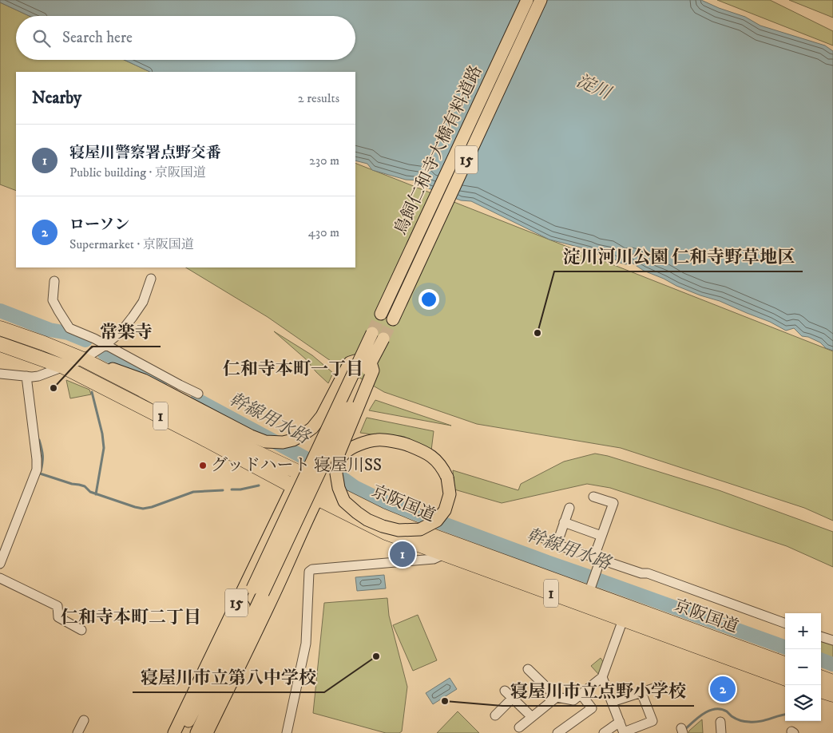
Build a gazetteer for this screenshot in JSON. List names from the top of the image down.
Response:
{
  "streets": {
    "highway": ["1", "京阪国道"],
    "main road": ["鳥飼仁和寺大橋有料道路", "15"]
  },
  "crossings": [
    ["15", "京阪国道"]
  ],
  "districts": ["仁和寺本町一丁目", "仁和寺本町二丁目"],
  "water": ["淀川", "幹線用水路"],
  "places": [
    "淀川河川公園 仁和寺野草地区",
    "常楽寺",
    "グッドハート 寝屋川SS",
    "寝屋川市立第八中学校",
    "寝屋川市立点野小学校"
  ],
  "page": {
    "search": "Search here",
    "heading": ["Nearby", "2 results"],
    "list": [
      {
        "mark": "1",
        "name": "寝屋川警察署点野交番",
        "note": "Public building · 京阪国道",
        "value": "230 m"
      },
      {
        "mark": "2",
        "name": "ローソン",
        "note": "Supermarket · 京阪国道",
        "value": "430 m"
      }
    ],
    "pins": ["1", "2"],
    "map_buttons": ["+", "−"]
  }
}
